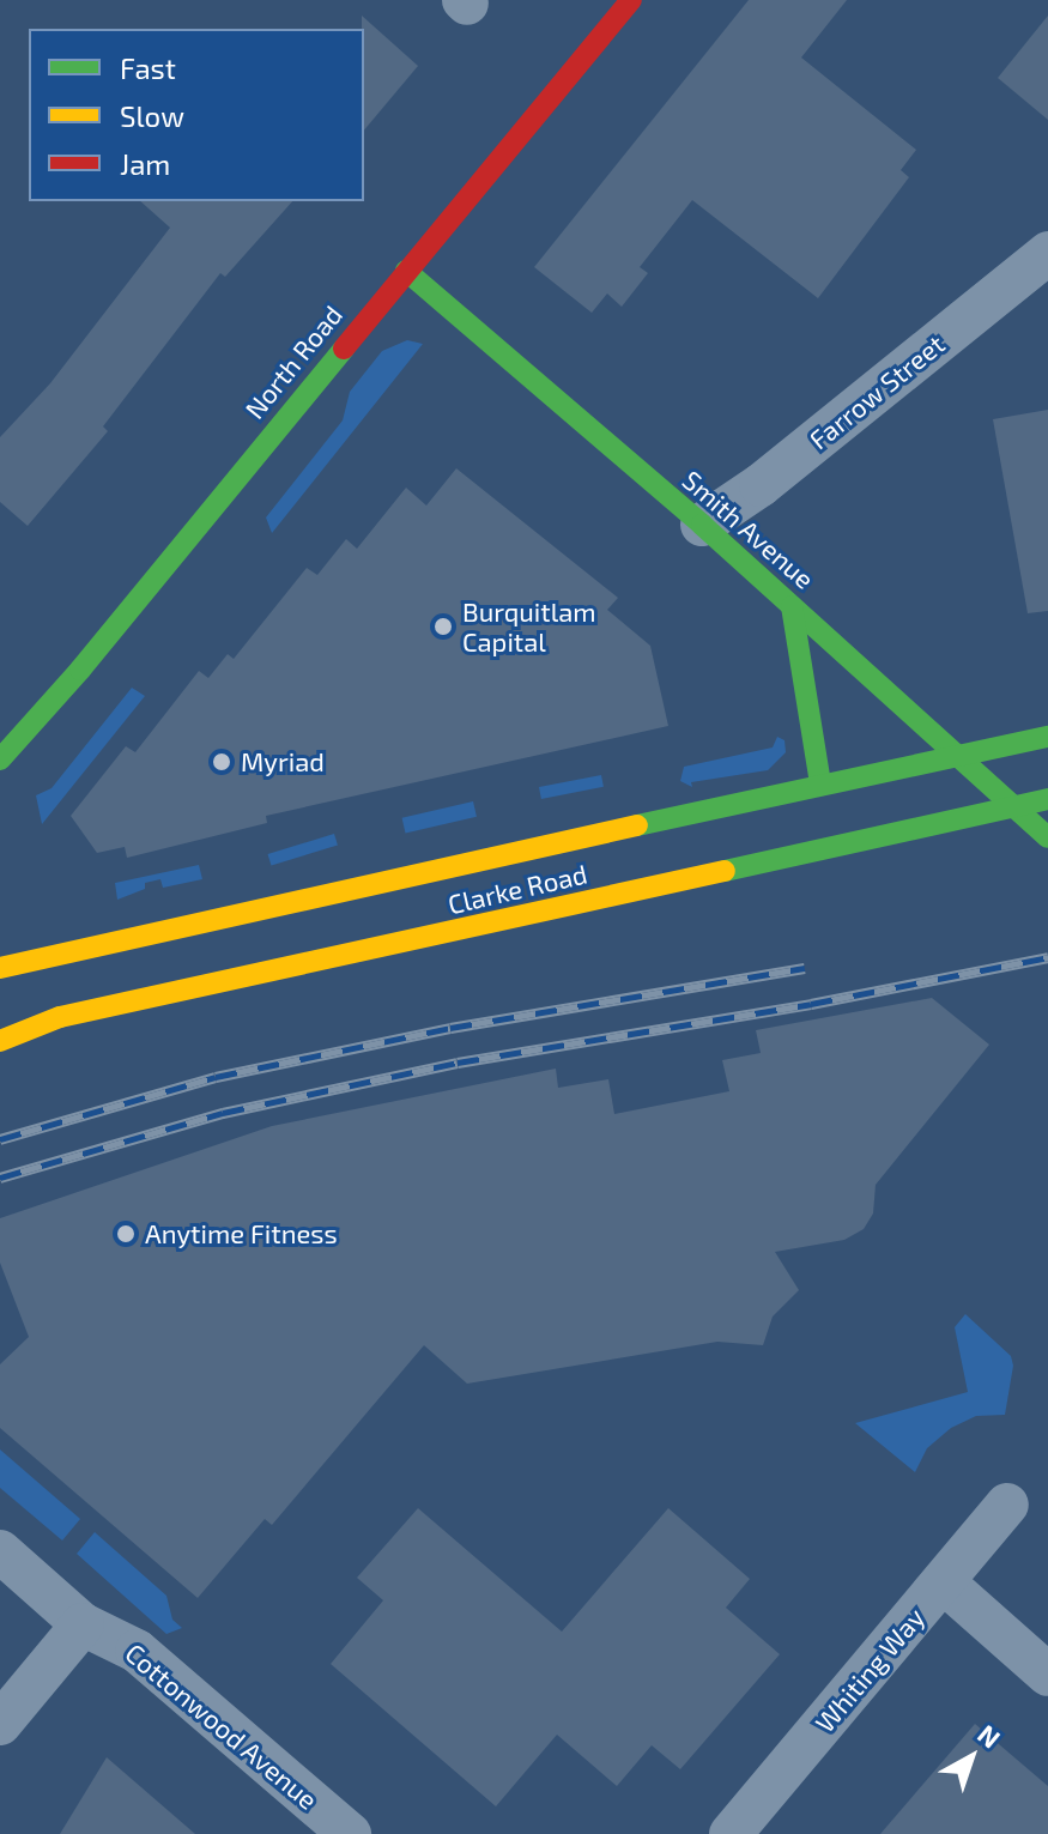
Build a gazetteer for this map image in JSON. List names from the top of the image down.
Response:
{
  "streets": {
    "main road": ["North Road", "Smith Avenue", "Clarke Road"],
    "street": ["Farrow Street", "Whiting Way", "Cottonwood Avenue"]
  },
  "crossings": [
    ["North Road", "Smith Avenue"],
    ["Farrow Street", "Smith Avenue"],
    ["Smith Avenue", "Clarke Road"]
  ],
  "places": ["Burquitlam Capital", "Myriad", "Anytime Fitness"],
  "legend": ["Fast", "Slow", "Jam"],
  "north": "top right"
}
